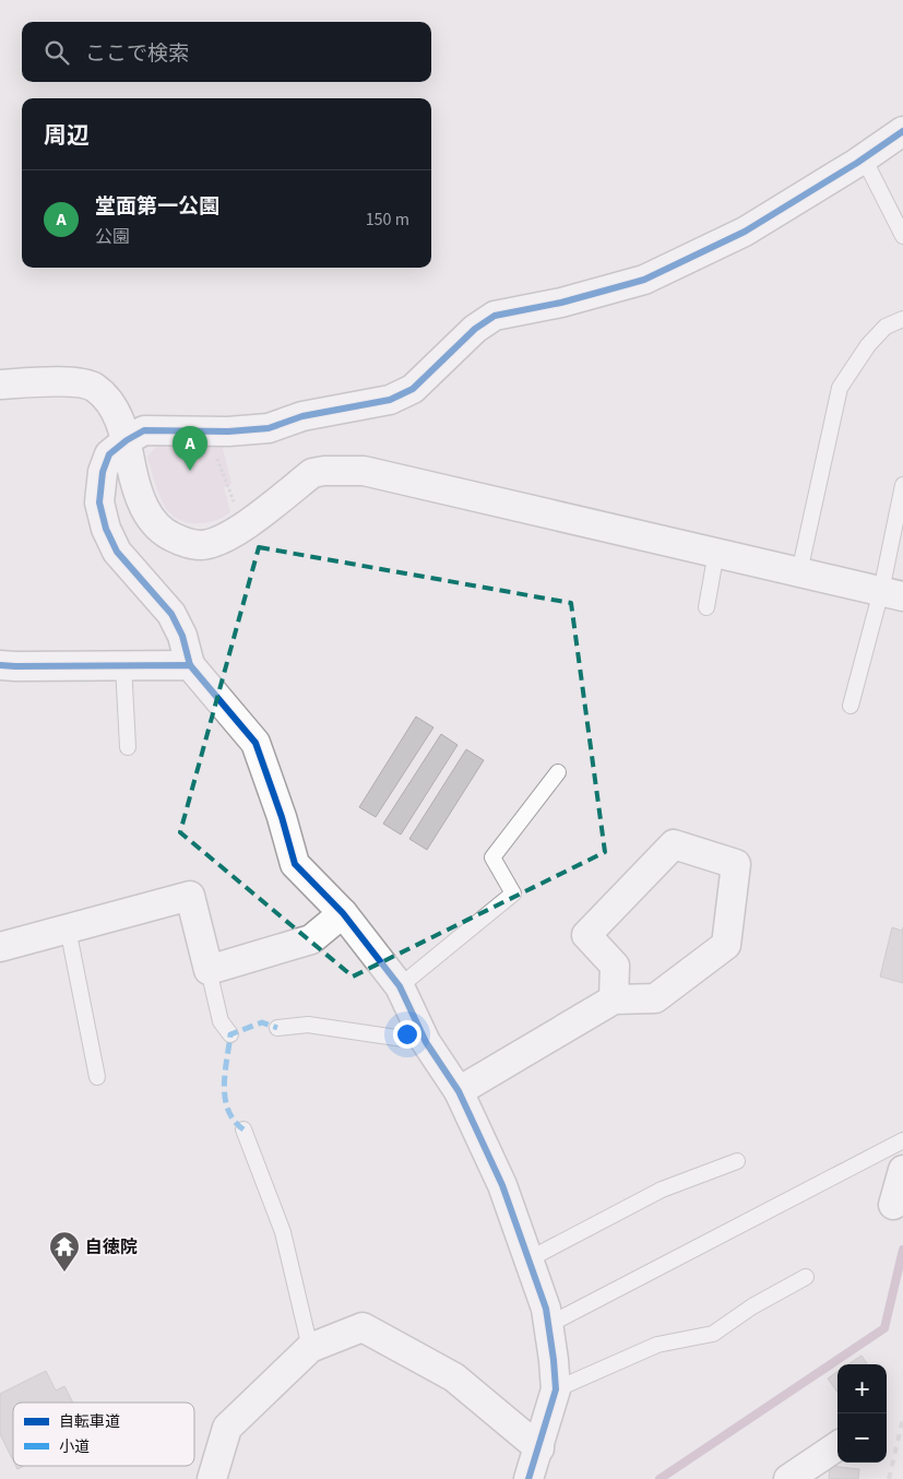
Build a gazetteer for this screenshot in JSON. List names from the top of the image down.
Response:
{
  "places": {
    "temple": ["自徳院"]
  },
  "legend": ["自転車道", "小道"],
  "page": {
    "search": "ここで検索",
    "heading": "周辺",
    "list": [
      {
        "mark": "A",
        "name": "堂面第一公園",
        "note": "公園",
        "value": "150 m"
      }
    ],
    "pins": "A",
    "map_buttons": ["+", "−"]
  }
}
